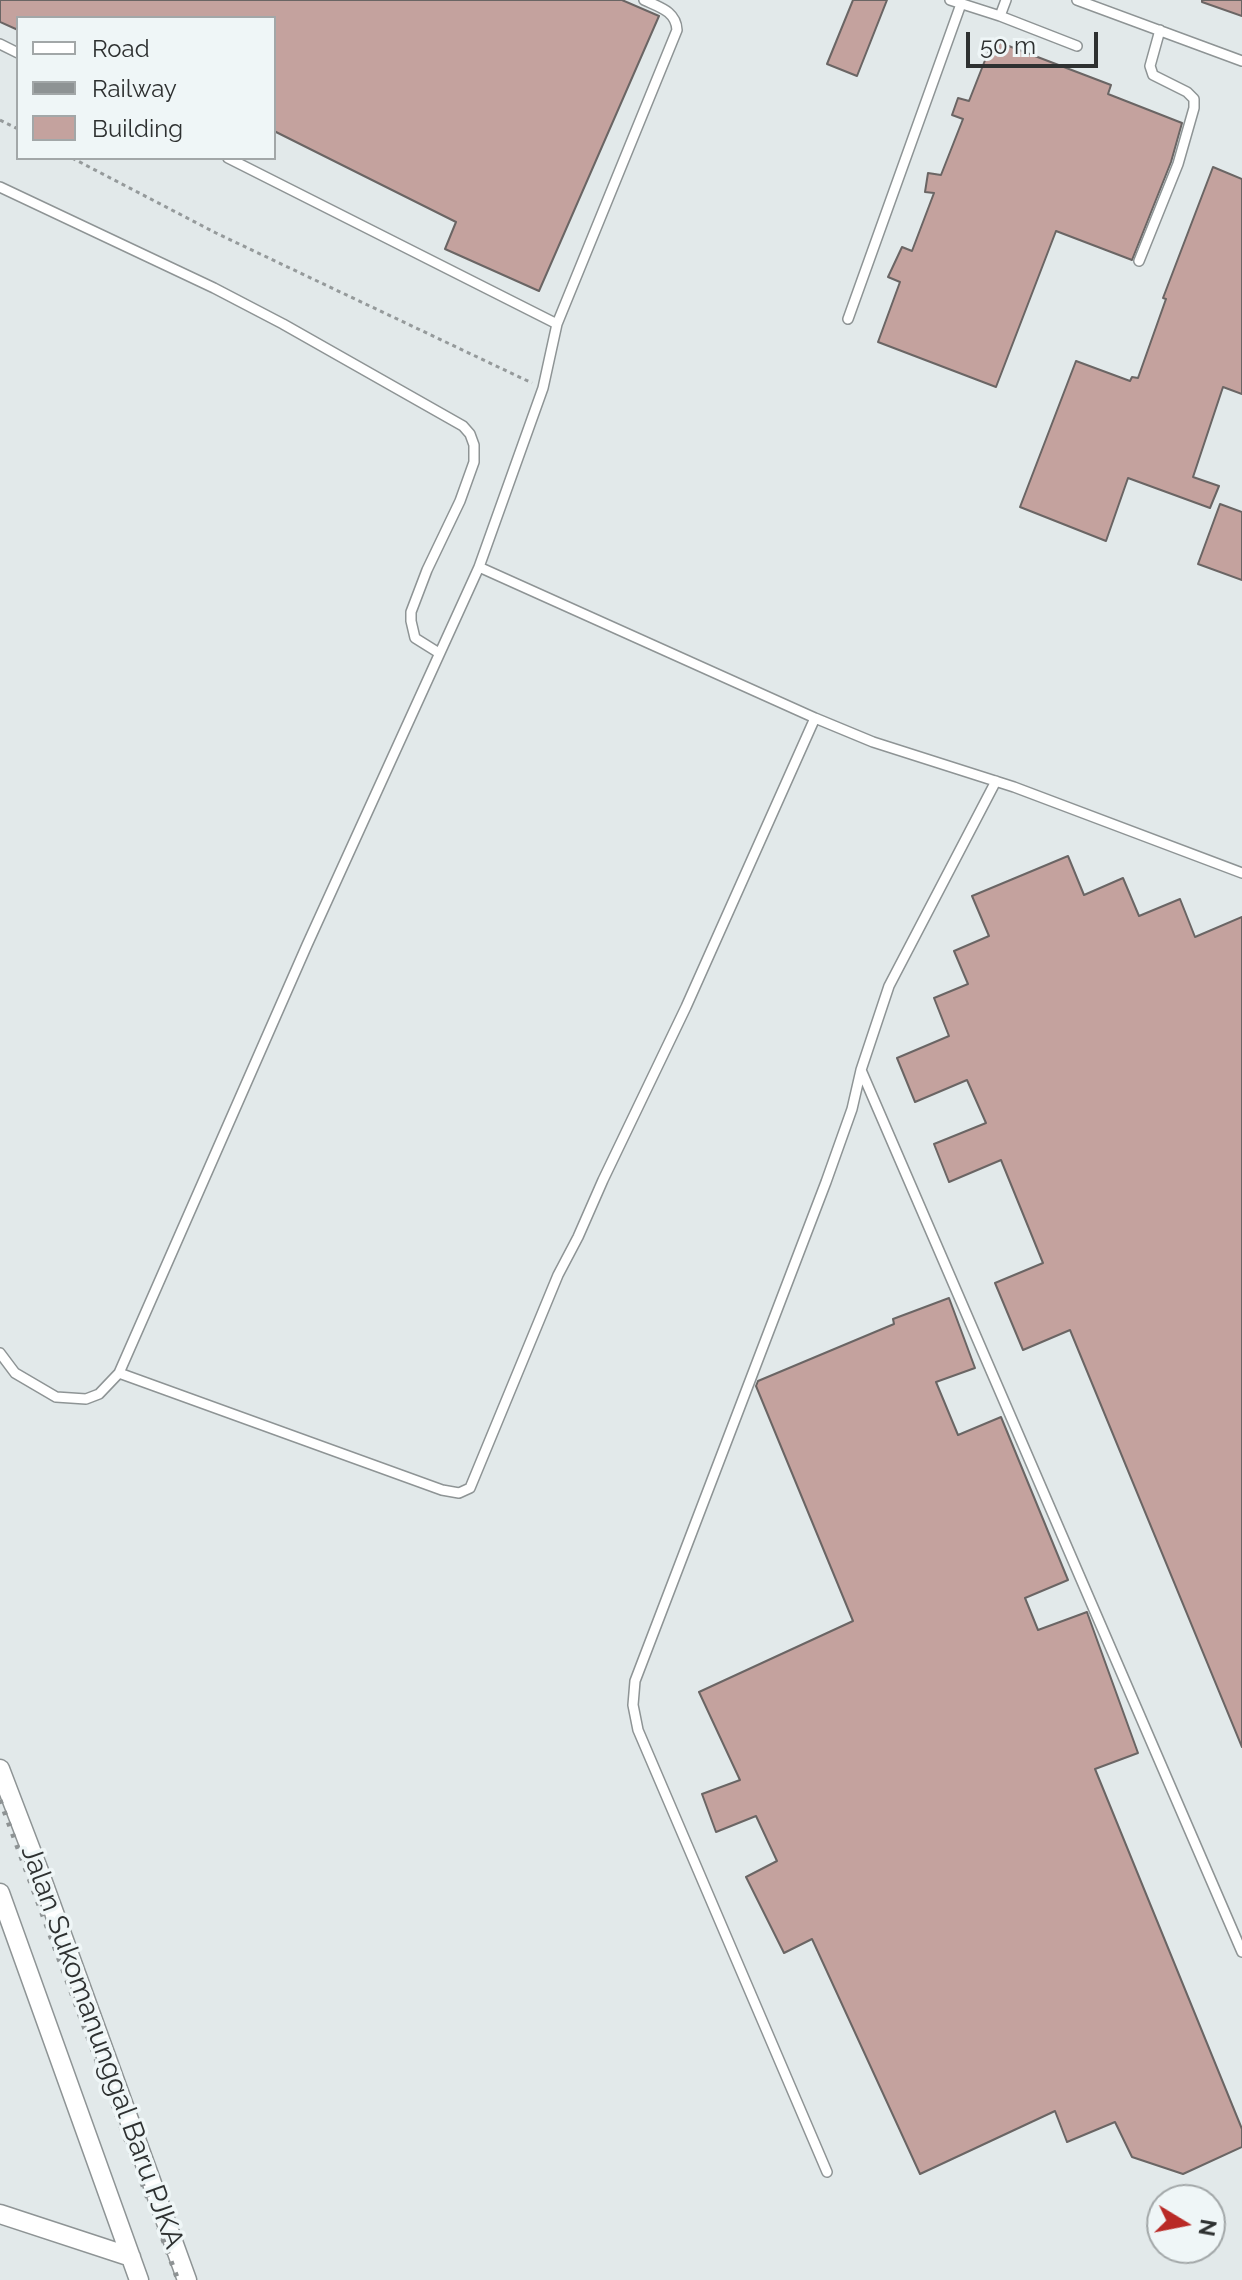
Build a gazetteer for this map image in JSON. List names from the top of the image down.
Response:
{
  "streets": {
    "street": ["Jalan Sukomanunggal Baru PJKA"]
  },
  "legend": ["Road", "Railway", "Building"],
  "scale_bar": "50 m",
  "north": "right"
}
